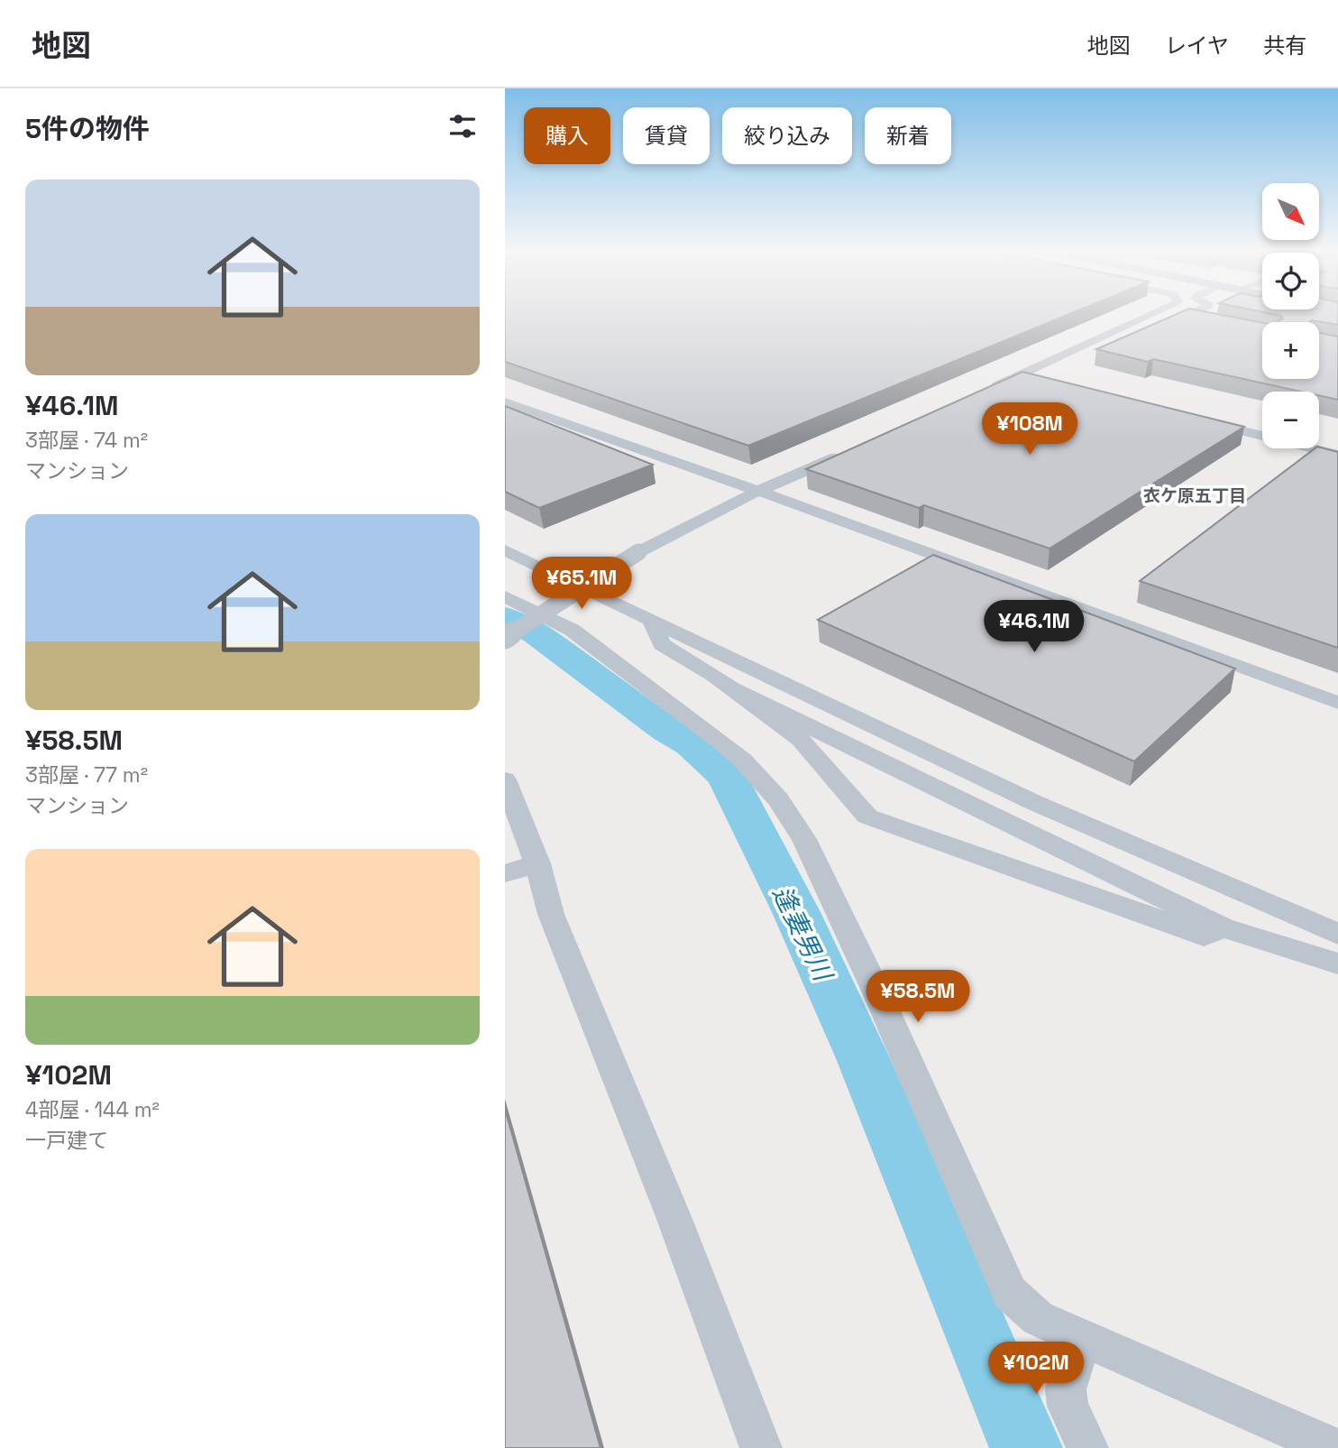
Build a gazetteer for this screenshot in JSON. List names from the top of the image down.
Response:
{
  "districts": ["衣ケ原五丁目"],
  "water": ["逢妻男川"],
  "north": "bottom right",
  "page": {
    "header": "地図",
    "nav": ["地図", "レイヤ", "共有"],
    "heading": "5件の物件",
    "chip": [
      "購入",
      "賃貸",
      "絞り込み",
      "新着"
    ],
    "list": [
      {
        "name": "¥46.1M",
        "note": "3部屋 · 74 m² · マンション"
      },
      {
        "name": "¥58.5M",
        "note": "3部屋 · 77 m² · マンション"
      },
      {
        "name": "¥102M",
        "note": "4部屋 · 144 m² · 一戸建て"
      }
    ],
    "map_buttons": ["+", "−"],
    "price": [
      "¥108M",
      "¥65.1M",
      "¥46.1M",
      "¥58.5M",
      "¥102M"
    ]
  }
}
